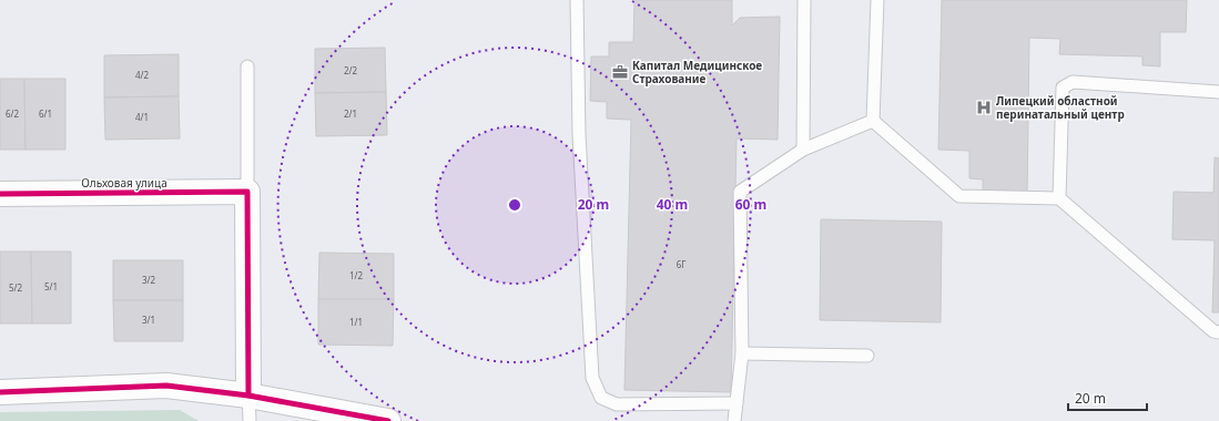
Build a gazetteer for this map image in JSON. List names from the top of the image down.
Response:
{
  "streets": {
    "street": ["Ольховая улица"]
  },
  "places": {
    "office": ["Капитал Медицинское Страхование"],
    "hospital": ["Липецкий областной перинатальный центр"]
  },
  "house_numbers": [
    "2/2",
    "4/2",
    "6/2",
    "6/1",
    "2/1",
    "4/1",
    "6Г",
    "1/2",
    "3/2",
    "5/1",
    "5/2",
    "3/1",
    "1/1"
  ],
  "scale_bar": "20 m",
  "rings": ["20 m", "40 m", "60 m"]
}
